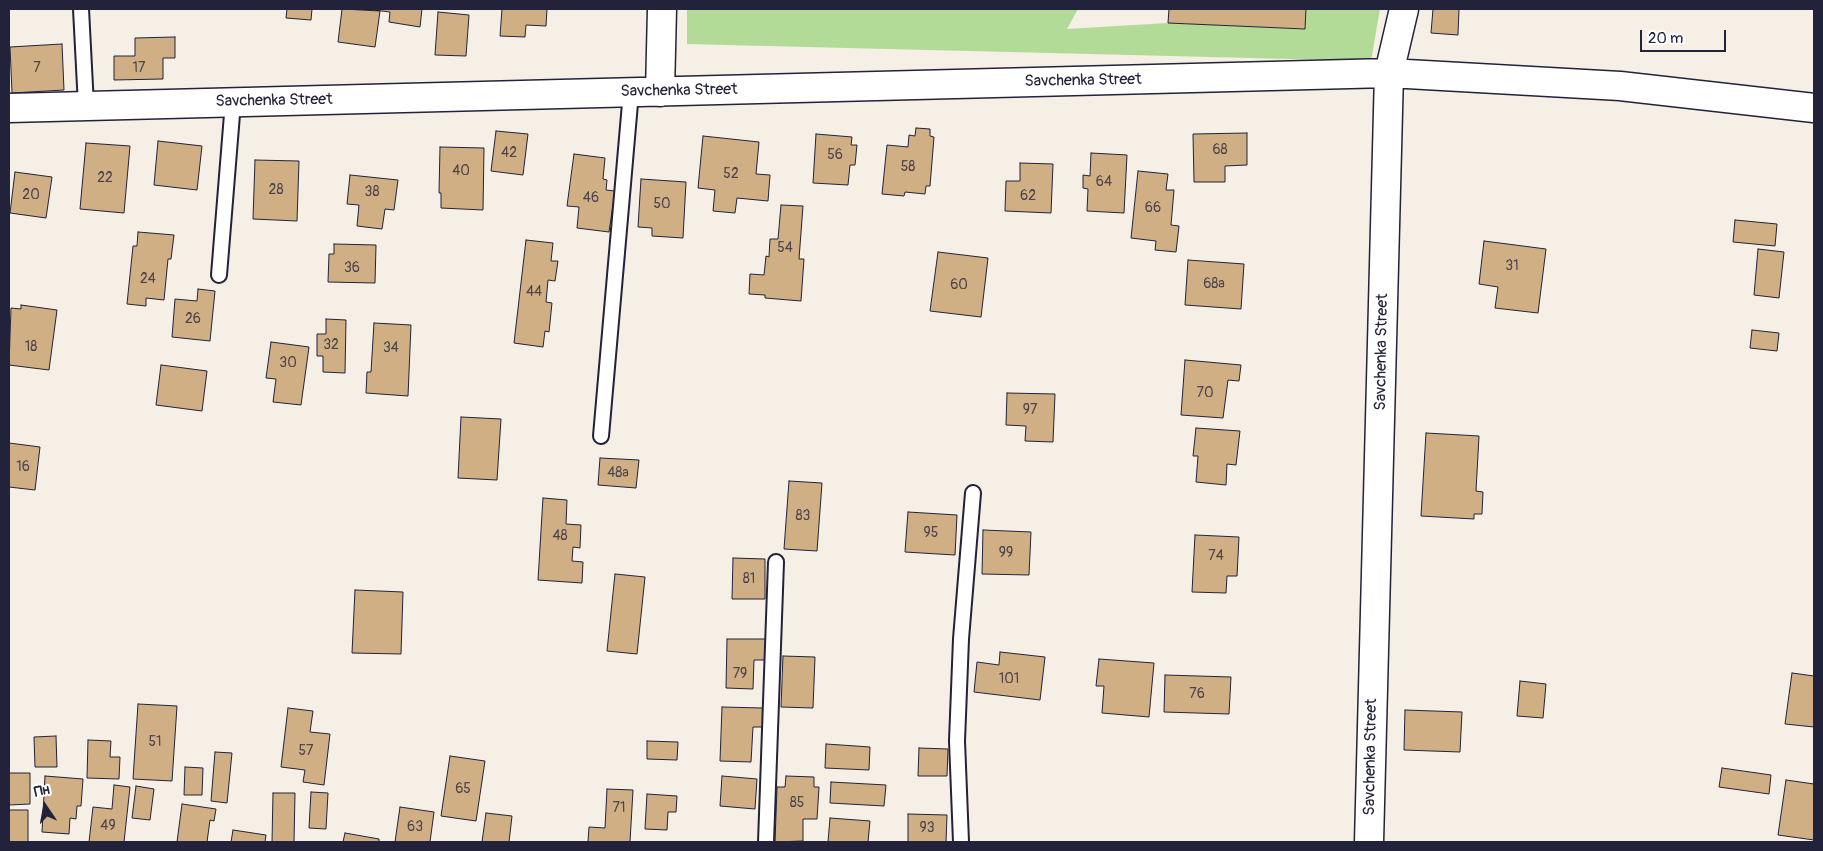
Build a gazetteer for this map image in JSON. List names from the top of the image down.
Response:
{
  "streets": {
    "street": ["Savchenka Street"]
  },
  "house_numbers": [
    "7",
    "17",
    "68",
    "42",
    "56",
    "58",
    "40",
    "52",
    "22",
    "64",
    "28",
    "38",
    "20",
    "62",
    "46",
    "50",
    "66",
    "54",
    "31",
    "36",
    "24",
    "68а",
    "60",
    "44",
    "26",
    "32",
    "18",
    "34",
    "30",
    "70",
    "97",
    "16",
    "48а",
    "83",
    "95",
    "48",
    "99",
    "74",
    "81",
    "79",
    "101",
    "76",
    "51",
    "57",
    "65",
    "85",
    "71",
    "49",
    "63",
    "93"
  ],
  "scale_bar": "20 m",
  "north": "top"
}
